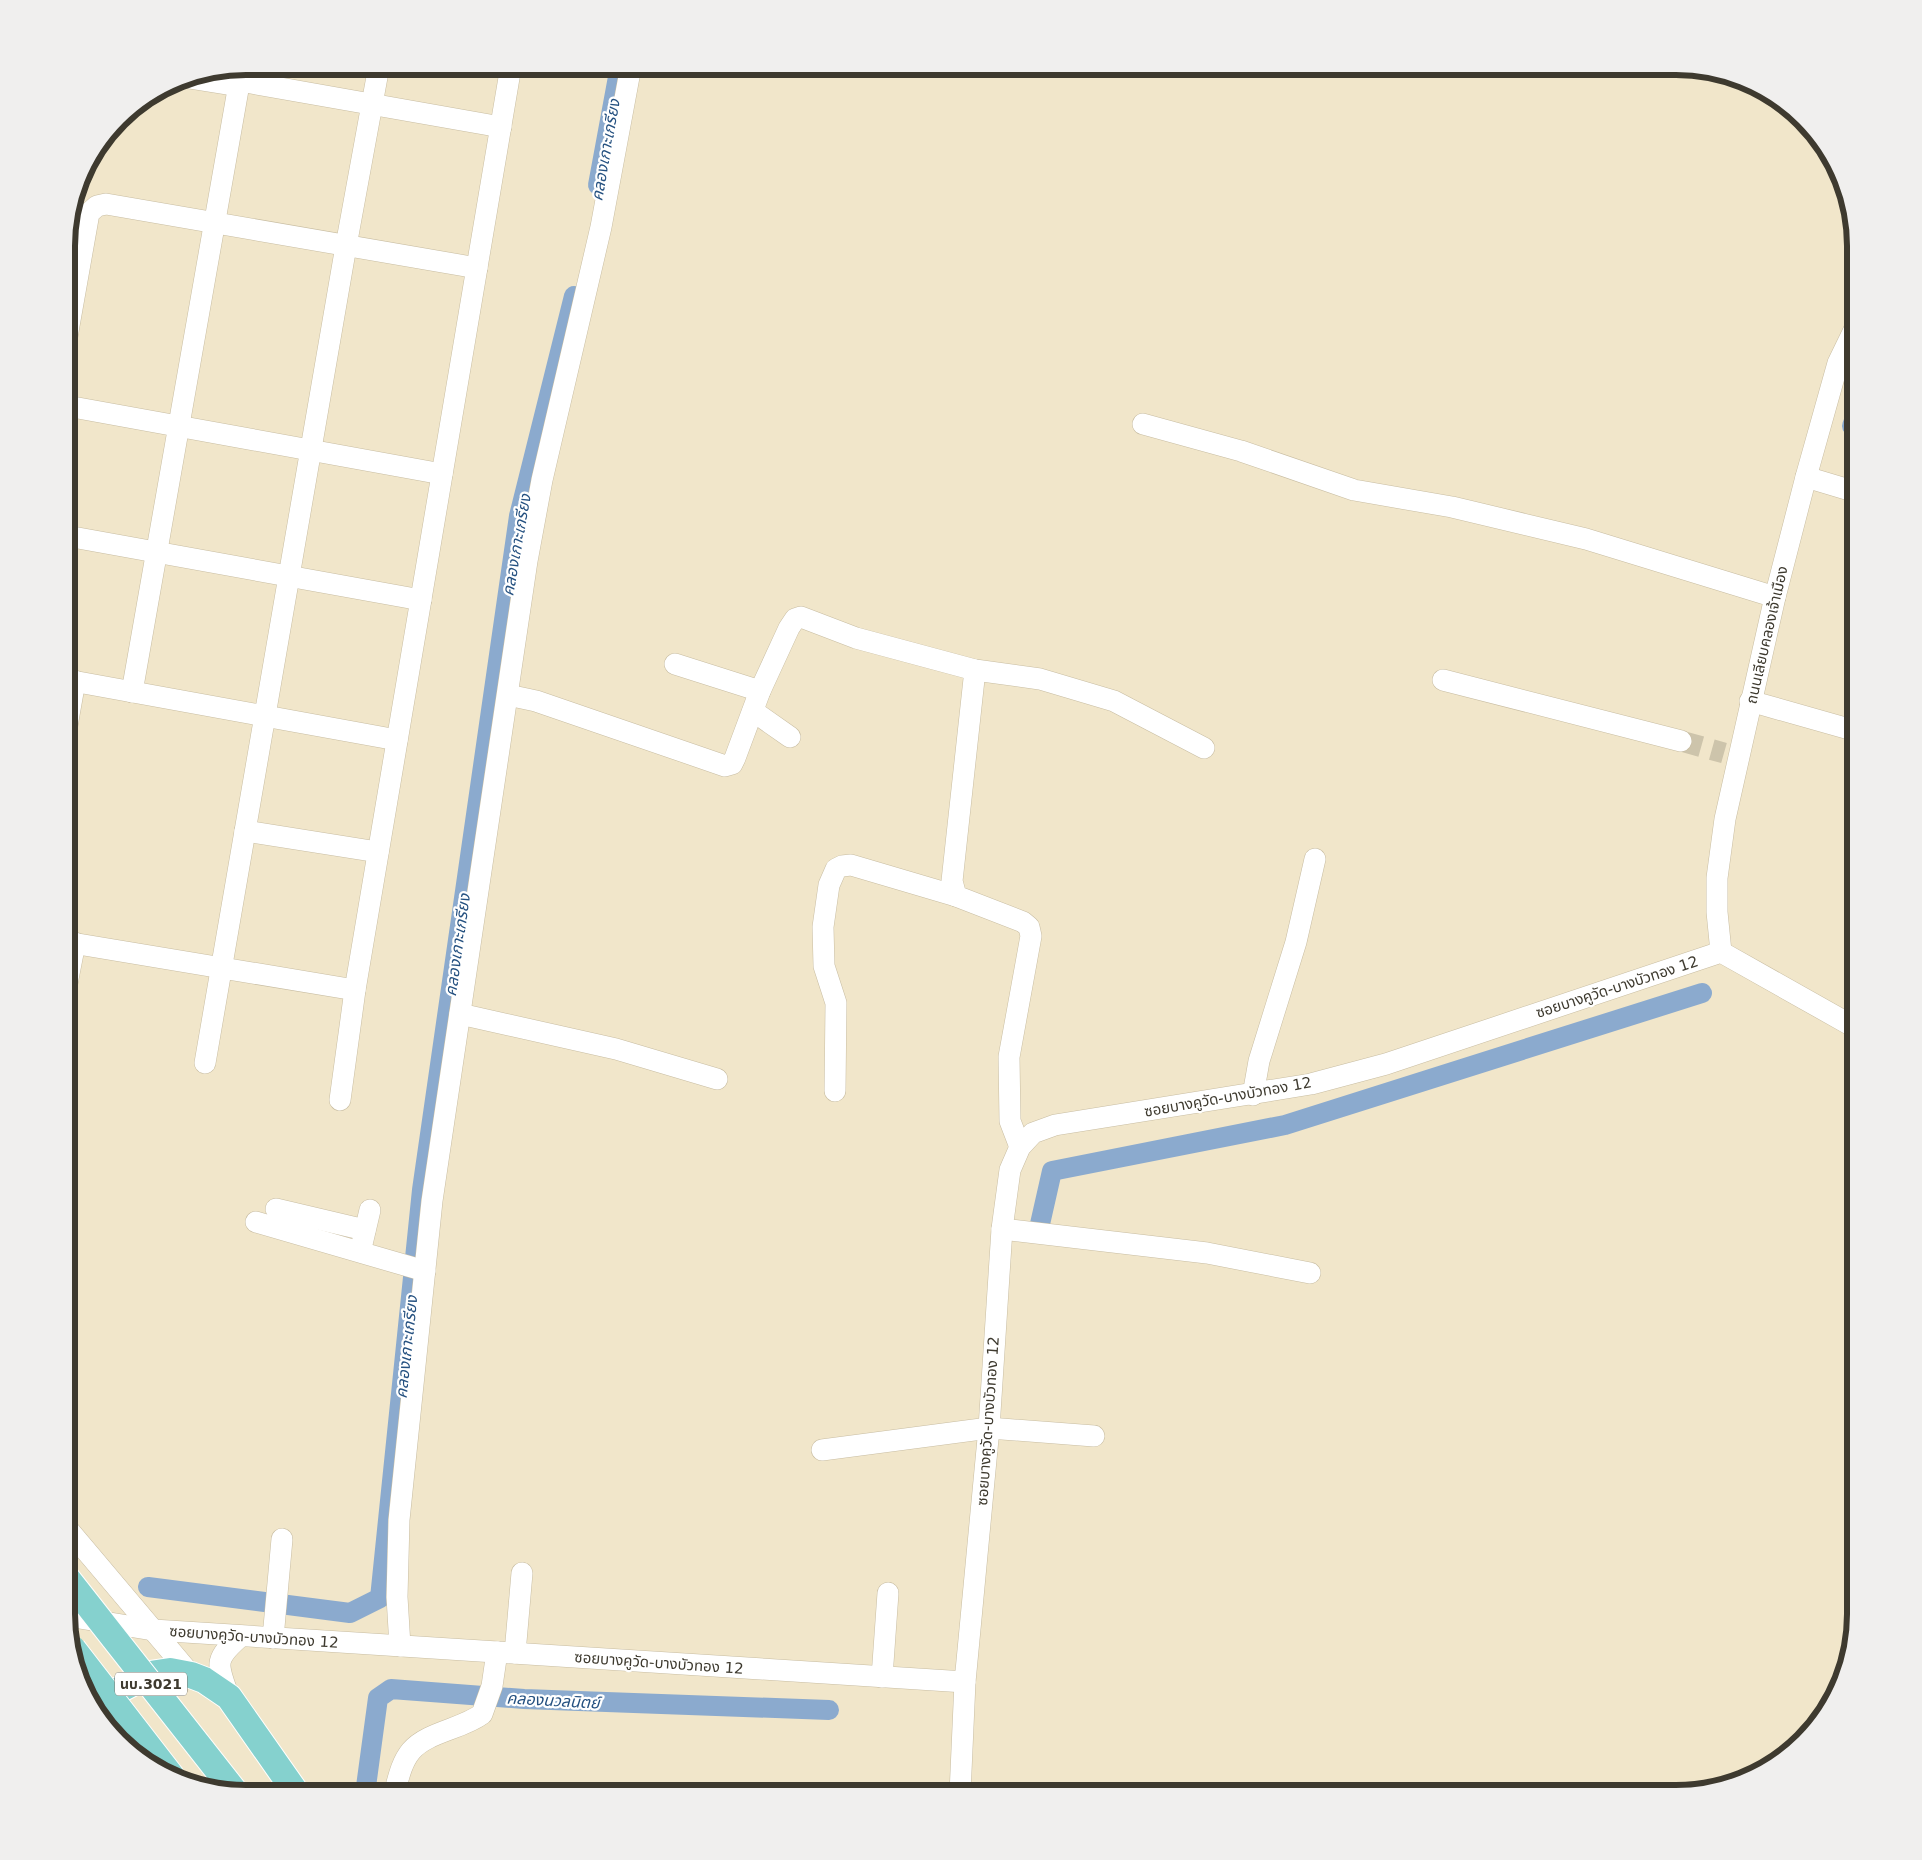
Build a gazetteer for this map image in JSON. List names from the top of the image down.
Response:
{
  "streets": {
    "main road": ["นบ.3021"],
    "street": ["ถนนเลียบคลองเจ้าเมือง", "ซอยบางคูวัด-บางบัวทอง 12"]
  },
  "crossings": [
    ["ถนนเลียบคลองเจ้าเมือง", "ซอยบางคูวัด-บางบัวทอง 12"]
  ],
  "water": ["คลองเกาะเกรียง", "คลองนวลนิตย์"]
}
